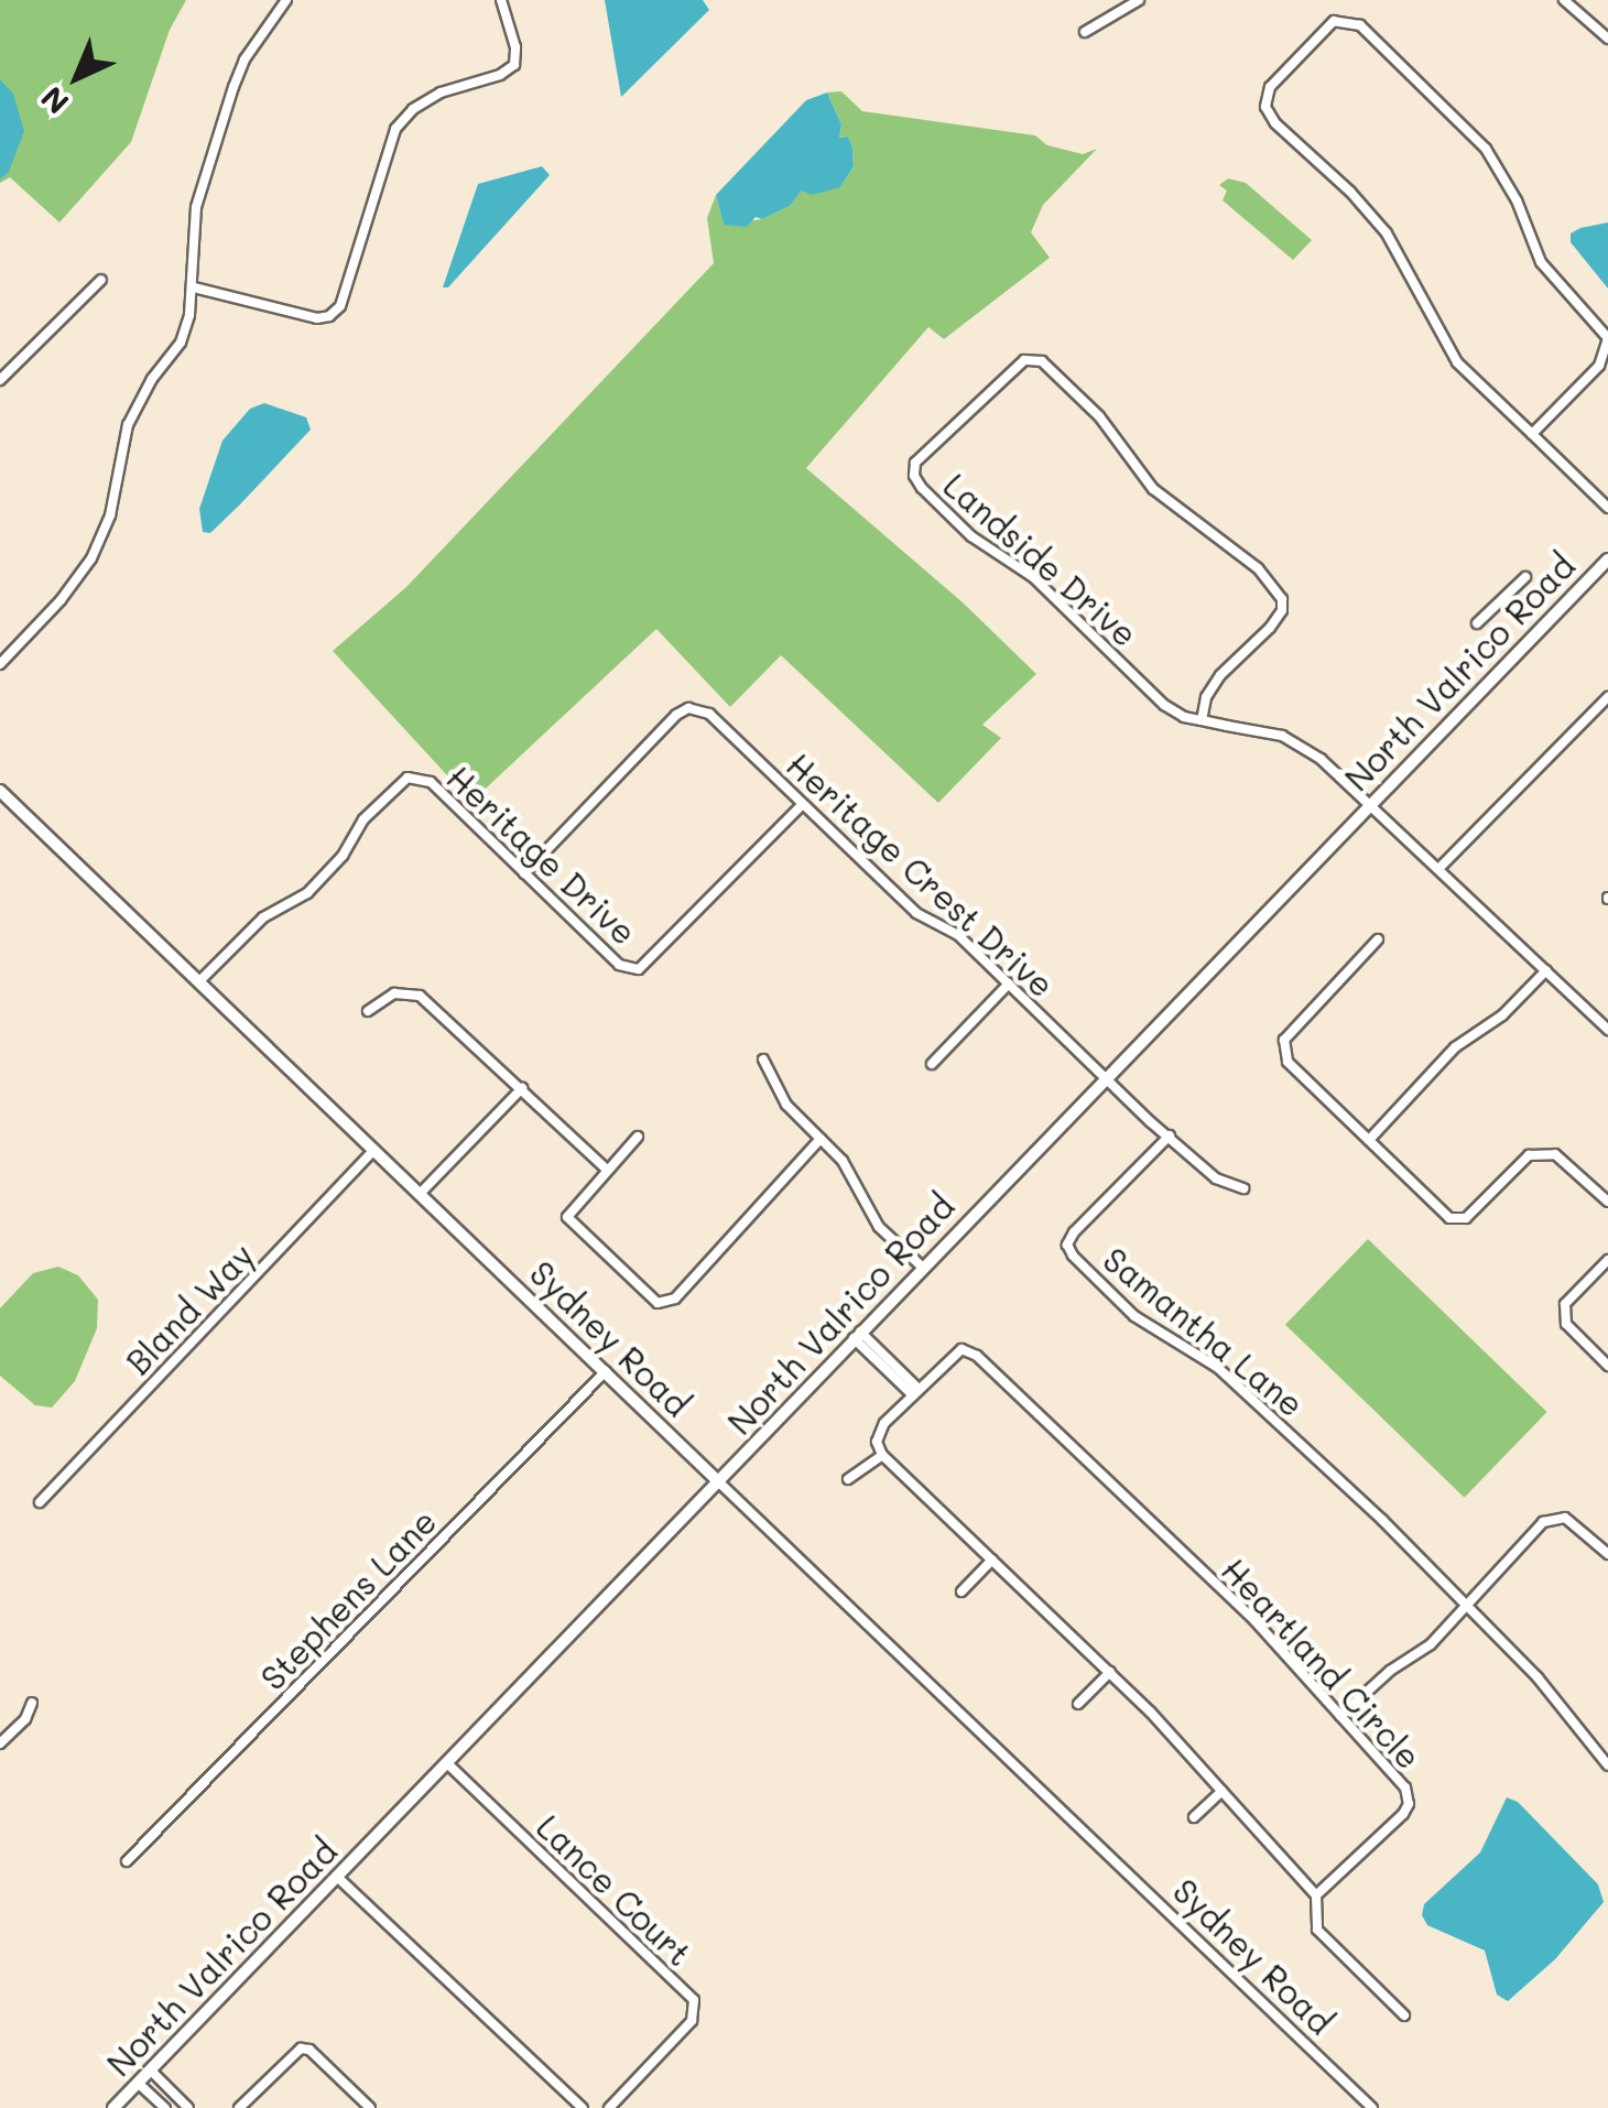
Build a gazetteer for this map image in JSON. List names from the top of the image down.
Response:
{
  "streets": {
    "street": [
      "Landside Drive",
      "North Valrico Road",
      "Heritage Drive",
      "Heritage Crest Drive",
      "Bland Way",
      "Samantha Lane",
      "Sydney Road",
      "Stephens Lane",
      "Heartland Circle",
      "Lance Court"
    ]
  },
  "crossings": [
    ["Landside Drive", "North Valrico Road"],
    ["North Valrico Road", "Heritage Crest Drive"],
    ["North Valrico Road", "Sydney Road"],
    ["North Valrico Road", "Lance Court"],
    ["Heritage Drive", "Heritage Crest Drive"],
    ["Heritage Drive", "Sydney Road"],
    ["Heritage Crest Drive", "Samantha Lane"],
    ["Bland Way", "Sydney Road"],
    ["Sydney Road", "Stephens Lane"]
  ],
  "north": "bottom left"
}
